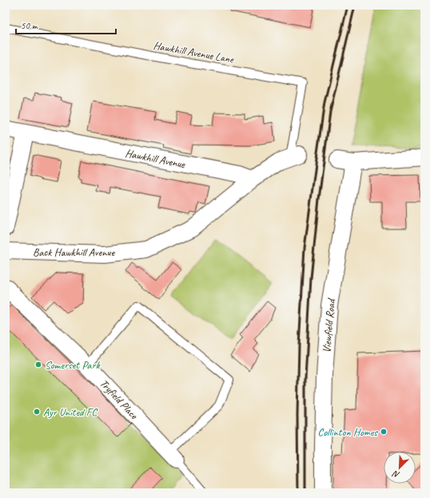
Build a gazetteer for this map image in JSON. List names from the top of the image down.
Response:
{
  "streets": {
    "street": [
      "Hawkhill Avenue",
      "Back Hawkhill Avenue",
      "Viewfield Road",
      "Tryfield Place"
    ],
    "lane": ["Hawkhill Avenue Lane"]
  },
  "crossings": [
    ["Hawkhill Avenue", "Back Hawkhill Avenue"]
  ],
  "places": ["Somerset Park", "Ayr United FC", "Collinton Homes"],
  "scale_bar": "50 m",
  "north": "bottom left"
}
